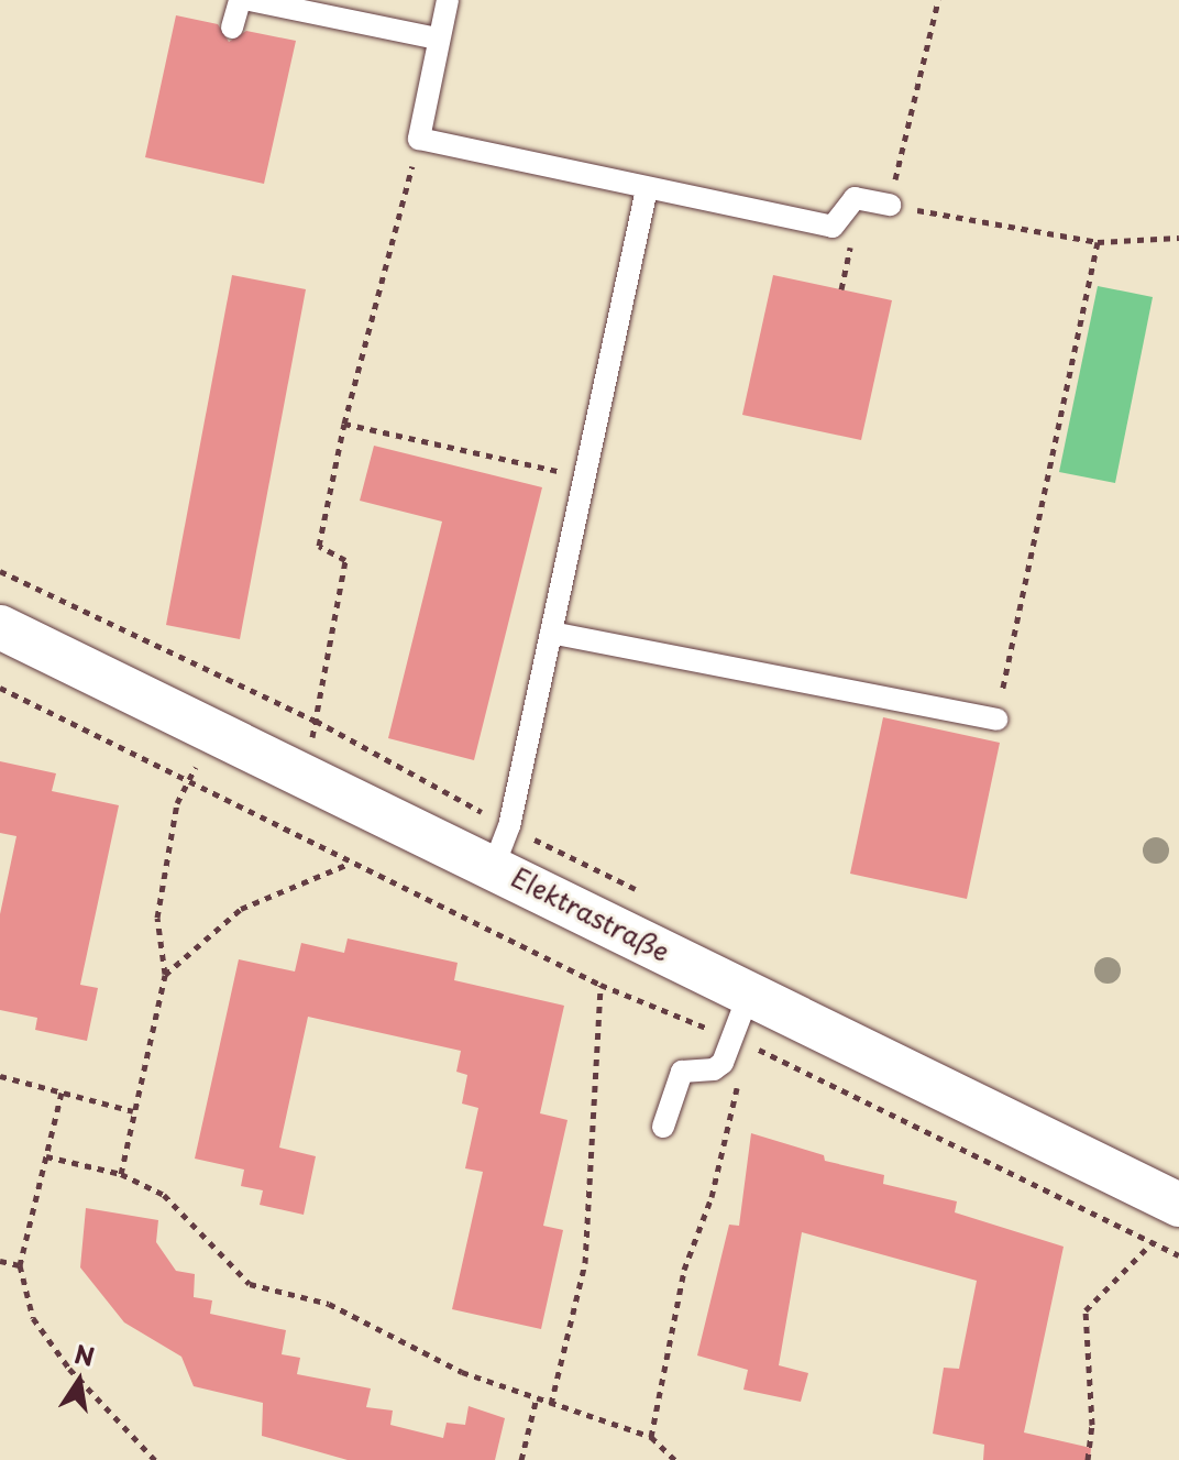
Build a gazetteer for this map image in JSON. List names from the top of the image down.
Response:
{
  "streets": {
    "street": ["Elektrastraße"]
  },
  "north": "top"
}
